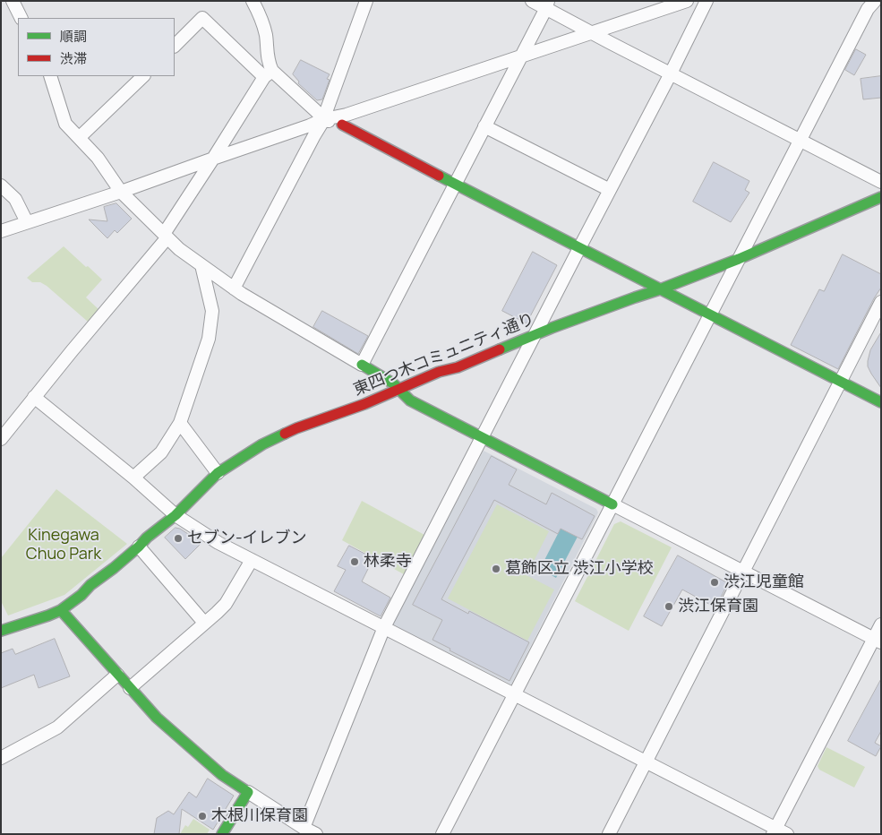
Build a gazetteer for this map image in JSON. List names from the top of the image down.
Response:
{
  "streets": {
    "street": ["東四つ木コミュニティ通り"]
  },
  "parks": ["Kinegawa Chuo Park"],
  "places": [
    "セブン-イレブン",
    "林柔寺",
    "葛飾区立 渋江小学校",
    "渋江児童館",
    "渋江保育園",
    "木根川保育園"
  ],
  "legend": ["順調", "渋滞"]
}
